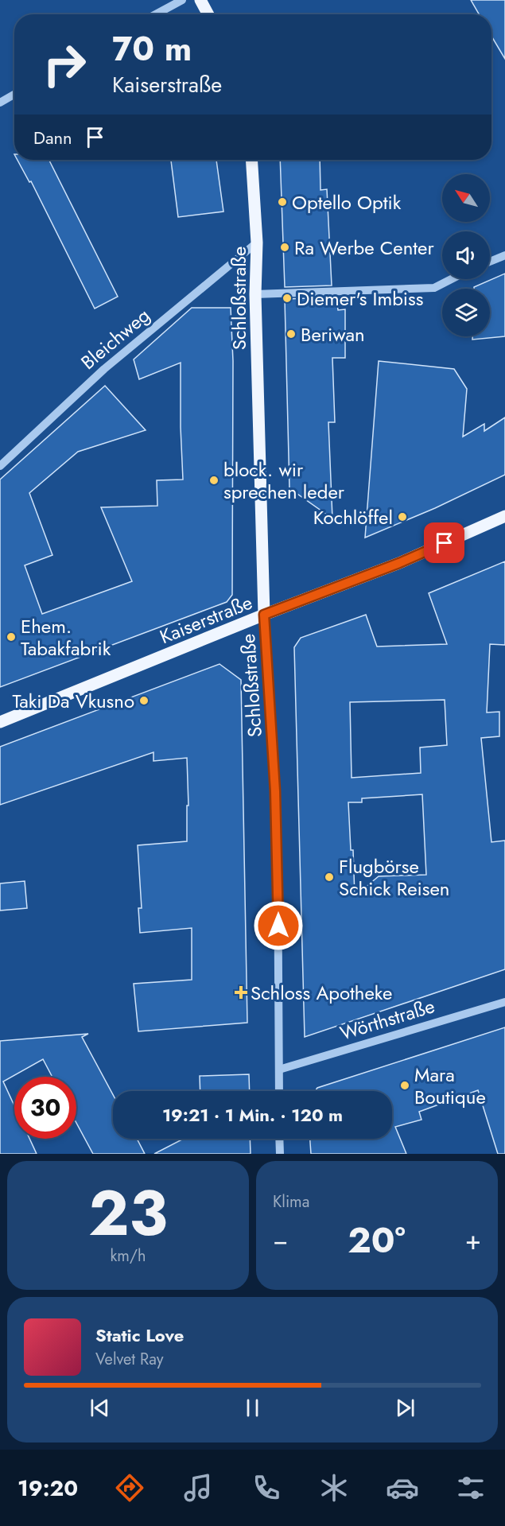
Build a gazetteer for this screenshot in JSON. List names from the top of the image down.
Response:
{
  "streets": {
    "main road": ["Schloßstraße", "Kaiserstraße"],
    "street": ["Bleichweg", "Wörthstraße"]
  },
  "crossings": [
    ["Schloßstraße", "Bleichweg"],
    ["Schloßstraße", "Kaiserstraße"],
    ["Schloßstraße", "Wörthstraße"]
  ],
  "places": {
    "other": [
      "Optello Optik",
      "Ra Werbe Center",
      "Diemer's Imbiss",
      "Beriwan",
      "block. wir sprechen leder",
      "Kochlöffel",
      "Ehem. Tabakfabrik",
      "Taki Da Vkusno",
      "Flugbörse Schick Reisen",
      "Mara Boutique"
    ],
    "health": ["Schloss Apotheke"]
  },
  "north": "top left",
  "page": {
    "turn": ["70 m", "Kaiserstraße"],
    "then": "Dann",
    "limit": "30",
    "trip": "19:21 · 1 Min. · 120 m",
    "tile": [
      ["23", "km/h"],
      "Klima"
    ],
    "heat": ["−", "20°", "+"],
    "song": ["Static Love", "Velvet Ray"],
    "tabs": "19:20"
  }
}
